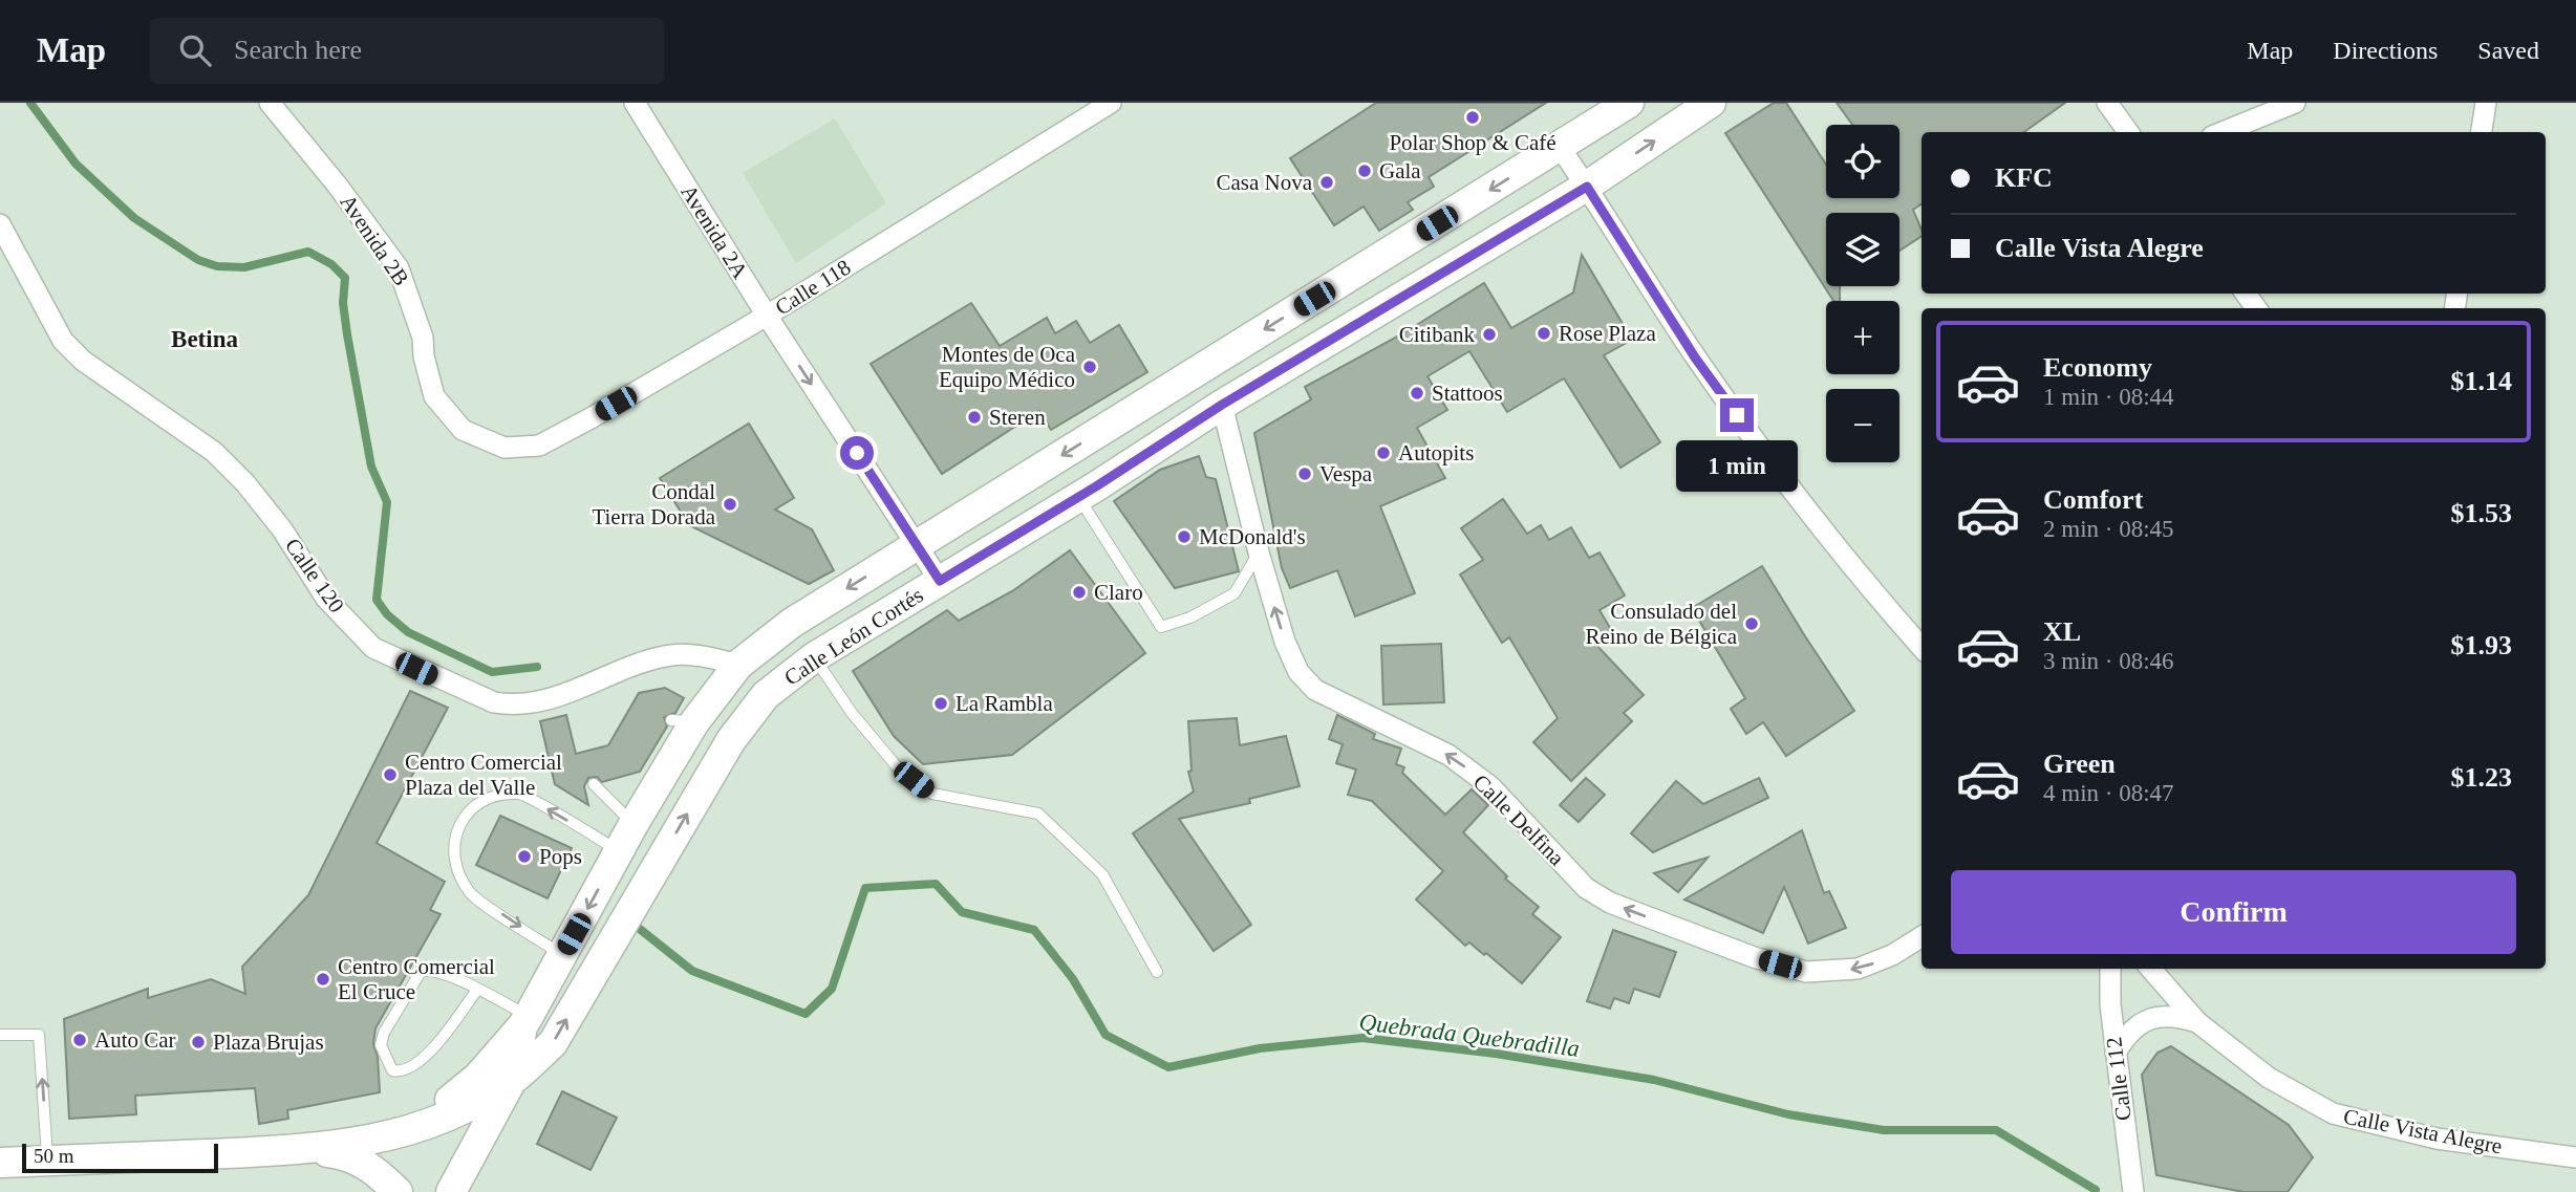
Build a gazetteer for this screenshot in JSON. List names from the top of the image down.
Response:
{
  "streets": {
    "main road": ["Calle León Cortés"],
    "street": [
      "Avenida 2A",
      "Avenida 2B",
      "Calle 118",
      "Calle 120",
      "Calle Delfina",
      "Calle 112",
      "Calle Vista Alegre"
    ]
  },
  "crossings": [
    ["Avenida 2A", "Calle 118"],
    ["Avenida 2A", "Calle León Cortés"],
    ["Avenida 2B", "Calle 118"],
    ["Calle 120", "Calle León Cortés"],
    ["Calle León Cortés", "Calle Delfina"]
  ],
  "one_way": ["Avenida 2A", "Calle Delfina"],
  "districts": ["Betina"],
  "water": ["Quebrada Quebradilla"],
  "places": [
    "Polar Shop & Café",
    "Gala",
    "Casa Nova",
    "Rose Plaza",
    "Citibank",
    "Montes de Oca Equipo Médico",
    "Stattoos",
    "Steren",
    "Autopits",
    "Vespa",
    "Condal Tierra Dorada",
    "McDonald's",
    "Claro",
    "Consulado del Reino de Bélgica",
    "La Rambla",
    "Centro Comercial Plaza del Valle",
    "Pops",
    "Centro Comercial El Cruce",
    "Auto Car",
    "Plaza Brujas"
  ],
  "scale_bar": "50 m",
  "page": {
    "header": "Map",
    "search": "Search here",
    "nav": ["Map", "Directions", "Saved"],
    "map_buttons": ["+", "−"],
    "banner": ["KFC", "Calle Vista Alegre"],
    "list": [
      {
        "name": "Economy",
        "note": "1 min · 08:44",
        "value": "$1.14"
      },
      {
        "name": "Comfort",
        "note": "2 min · 08:45",
        "value": "$1.53"
      },
      {
        "name": "XL",
        "note": "3 min · 08:46",
        "value": "$1.93"
      },
      {
        "name": "Green",
        "note": "4 min · 08:47",
        "value": "$1.23"
      }
    ],
    "bubble": "1 min",
    "buttons": "Confirm",
    "scale": "50 m"
  }
}
